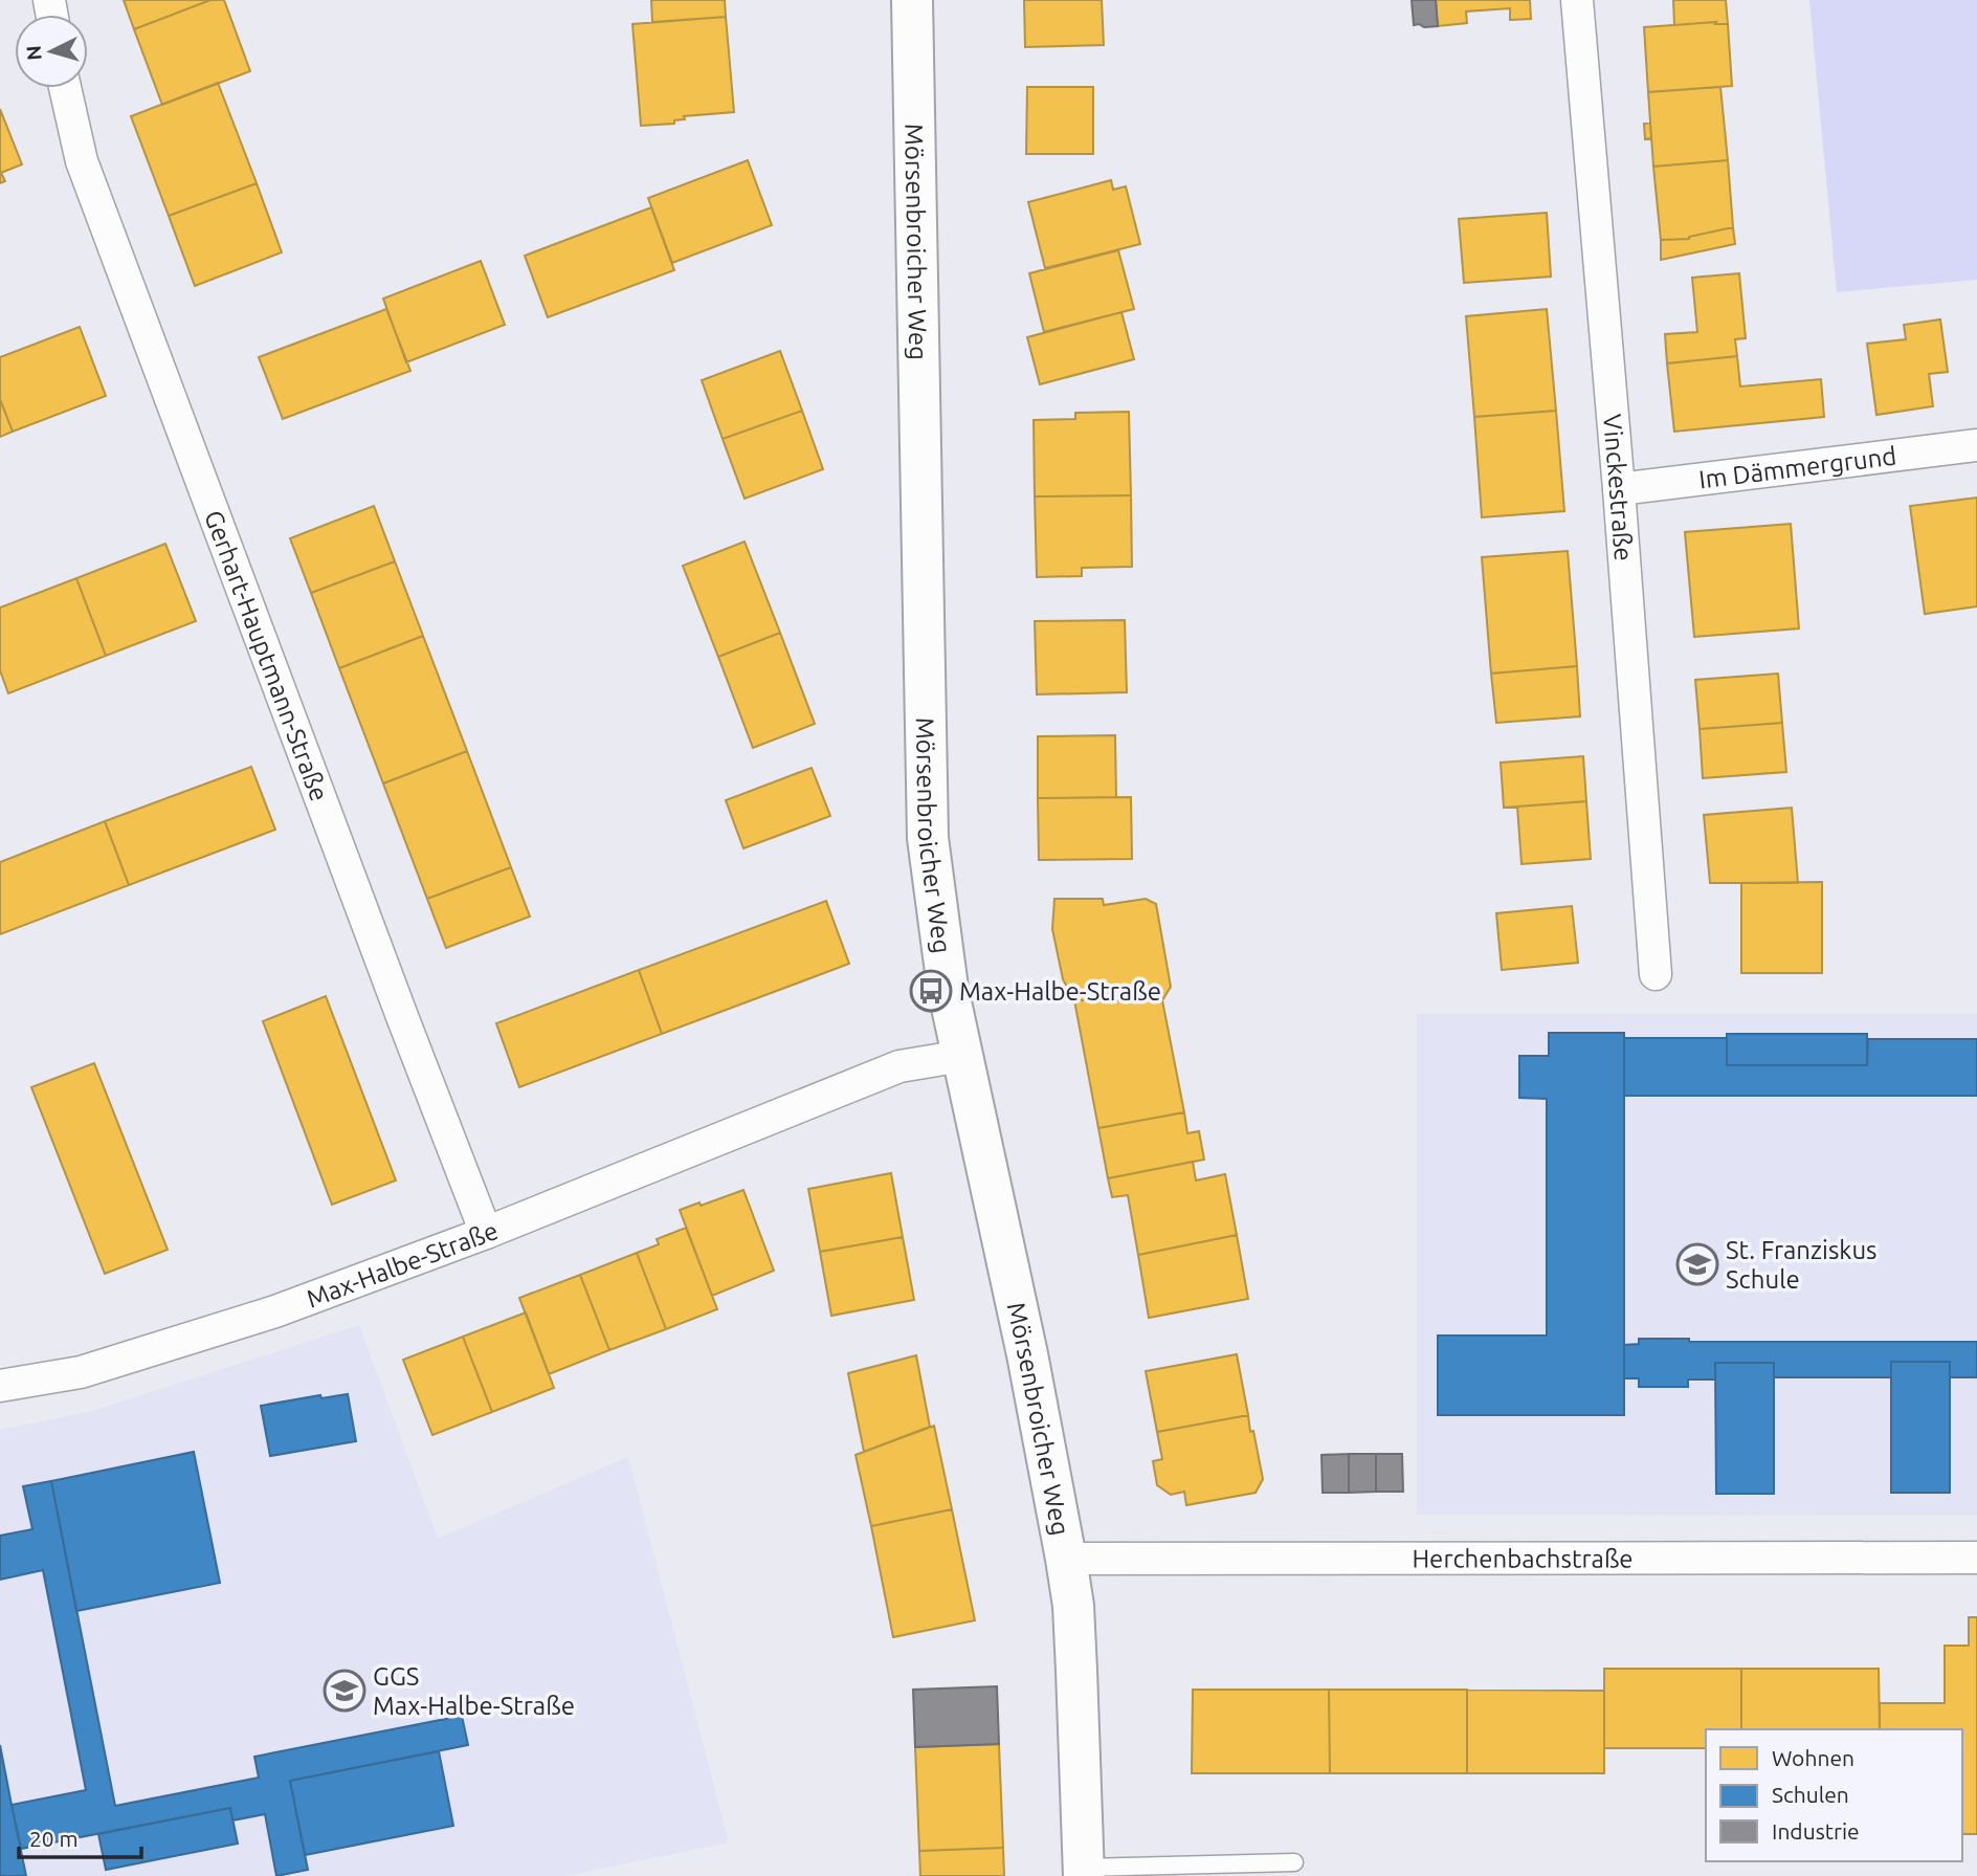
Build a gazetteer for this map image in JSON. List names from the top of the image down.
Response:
{
  "streets": {
    "street": [
      "Mörsenbroicher Weg",
      "Im Dämmergrund",
      "Vinckestraße",
      "Gerhart-Hauptmann-Straße",
      "Max-Halbe-Straße",
      "Herchenbachstraße"
    ]
  },
  "crossings": [
    ["Mörsenbroicher Weg", "Max-Halbe-Straße"],
    ["Mörsenbroicher Weg", "Herchenbachstraße"],
    ["Im Dämmergrund", "Vinckestraße"],
    ["Gerhart-Hauptmann-Straße", "Max-Halbe-Straße"]
  ],
  "places": {
    "bus stop": ["Max-Halbe-Straße"],
    "school or university": ["St. Franziskus Schule", "GGS Max-Halbe-Straße"]
  },
  "legend": ["Wohnen", "Schulen", "Industrie"],
  "scale_bar": "20 m",
  "north": "left"
}
